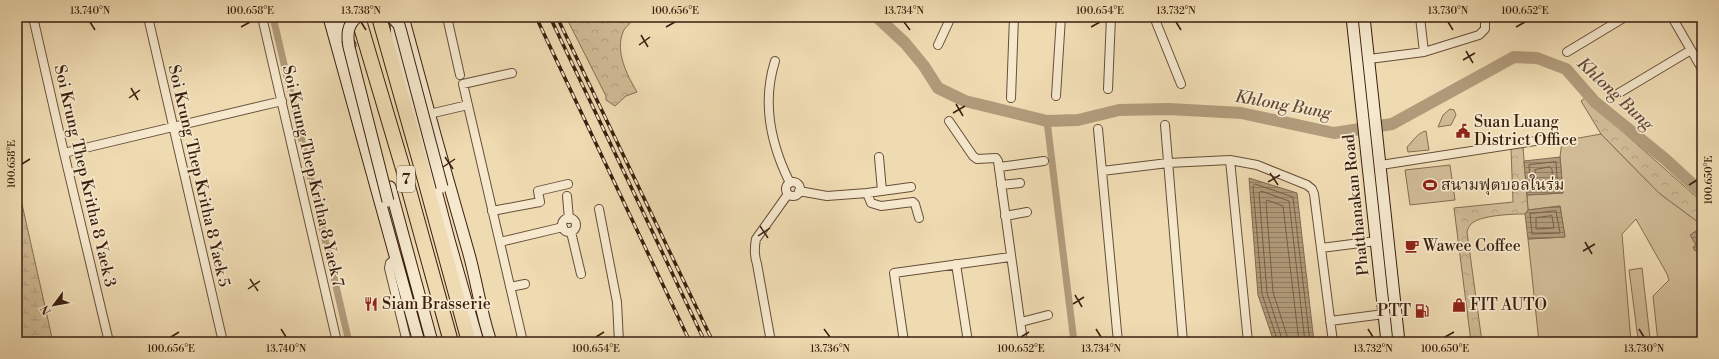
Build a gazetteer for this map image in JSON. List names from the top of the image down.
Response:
{
  "streets": {
    "highway": ["7"],
    "main road": ["Phatthanakan Road"],
    "street": ["Soi Krung Thep Kritha 8 Yaek 3", "Soi Krung Thep Kritha 8 Yaek 5", "Soi Krung Thep Kritha 8 Yaek 7"]
  },
  "water": ["Khlong Bung"],
  "places": {
    "public building": ["Suan Luang District Office"],
    "sports": ["สนามฟุตบอลในร่ม"],
    "cafe": ["Wawee Coffee"],
    "restaurant": ["Siam Brasserie"],
    "shop": ["FIT AUTO"],
    "fuel station": ["PTT"]
  },
  "north": "bottom left",
  "coordinates": [
    "13.740°N",
    "100.658°E",
    "13.738°N",
    "100.656°E",
    "13.734°N",
    "100.654°E",
    "13.732°N",
    "13.730°N",
    "100.652°E",
    "100.650°E",
    "13.736°N"
  ]
}
